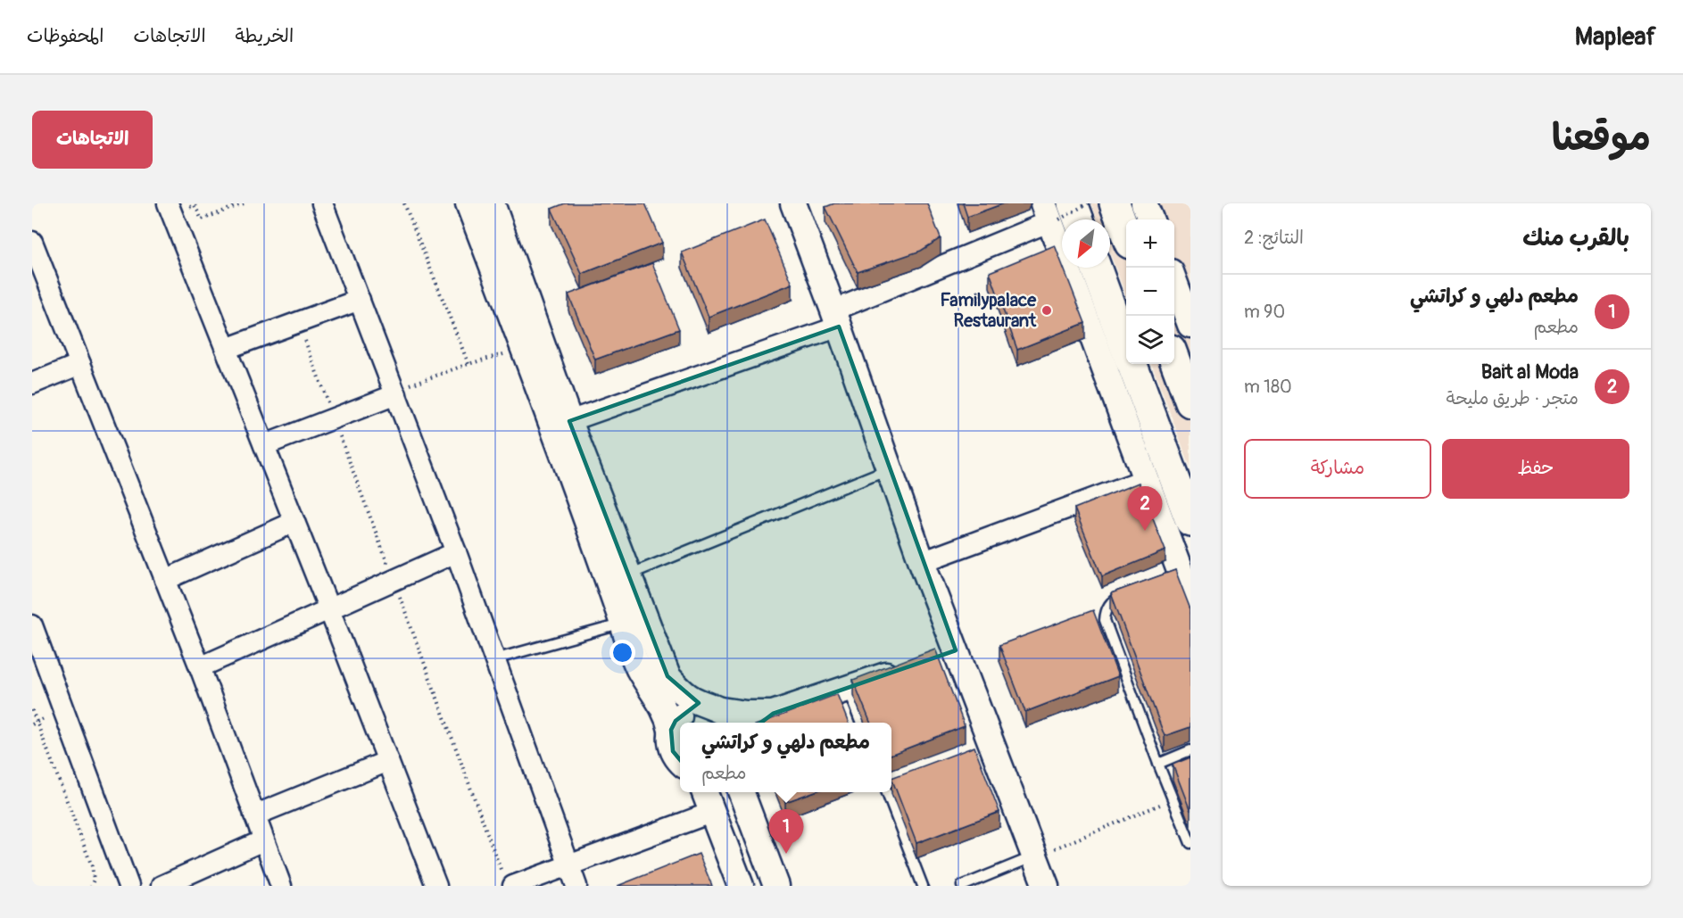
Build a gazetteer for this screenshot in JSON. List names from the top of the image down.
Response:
{
  "places": ["Familypalace Restaurant"],
  "north": "bottom left",
  "page": {
    "header": "Mapleaf",
    "nav": ["الخريطة", "الاتجاهات", "المحفوظات"],
    "title": "موقعنا",
    "buttons": [
      "الاتجاهات",
      ["حفظ", "مشاركة"]
    ],
    "heading": ["بالقرب منك", "النتائج: 2"],
    "map_buttons": ["+", "−"],
    "list": [
      {
        "mark": "1",
        "name": "مطعم دلهي و كراتشي",
        "note": "مطعم",
        "value": "90 m"
      },
      {
        "mark": "2",
        "name": "Bait al Moda",
        "note": "متجر · طريق مليحة",
        "value": "180 m"
      }
    ],
    "pins": ["2", "1"],
    "popup": ["مطعم دلهي و كراتشي", "مطعم"]
  }
}
